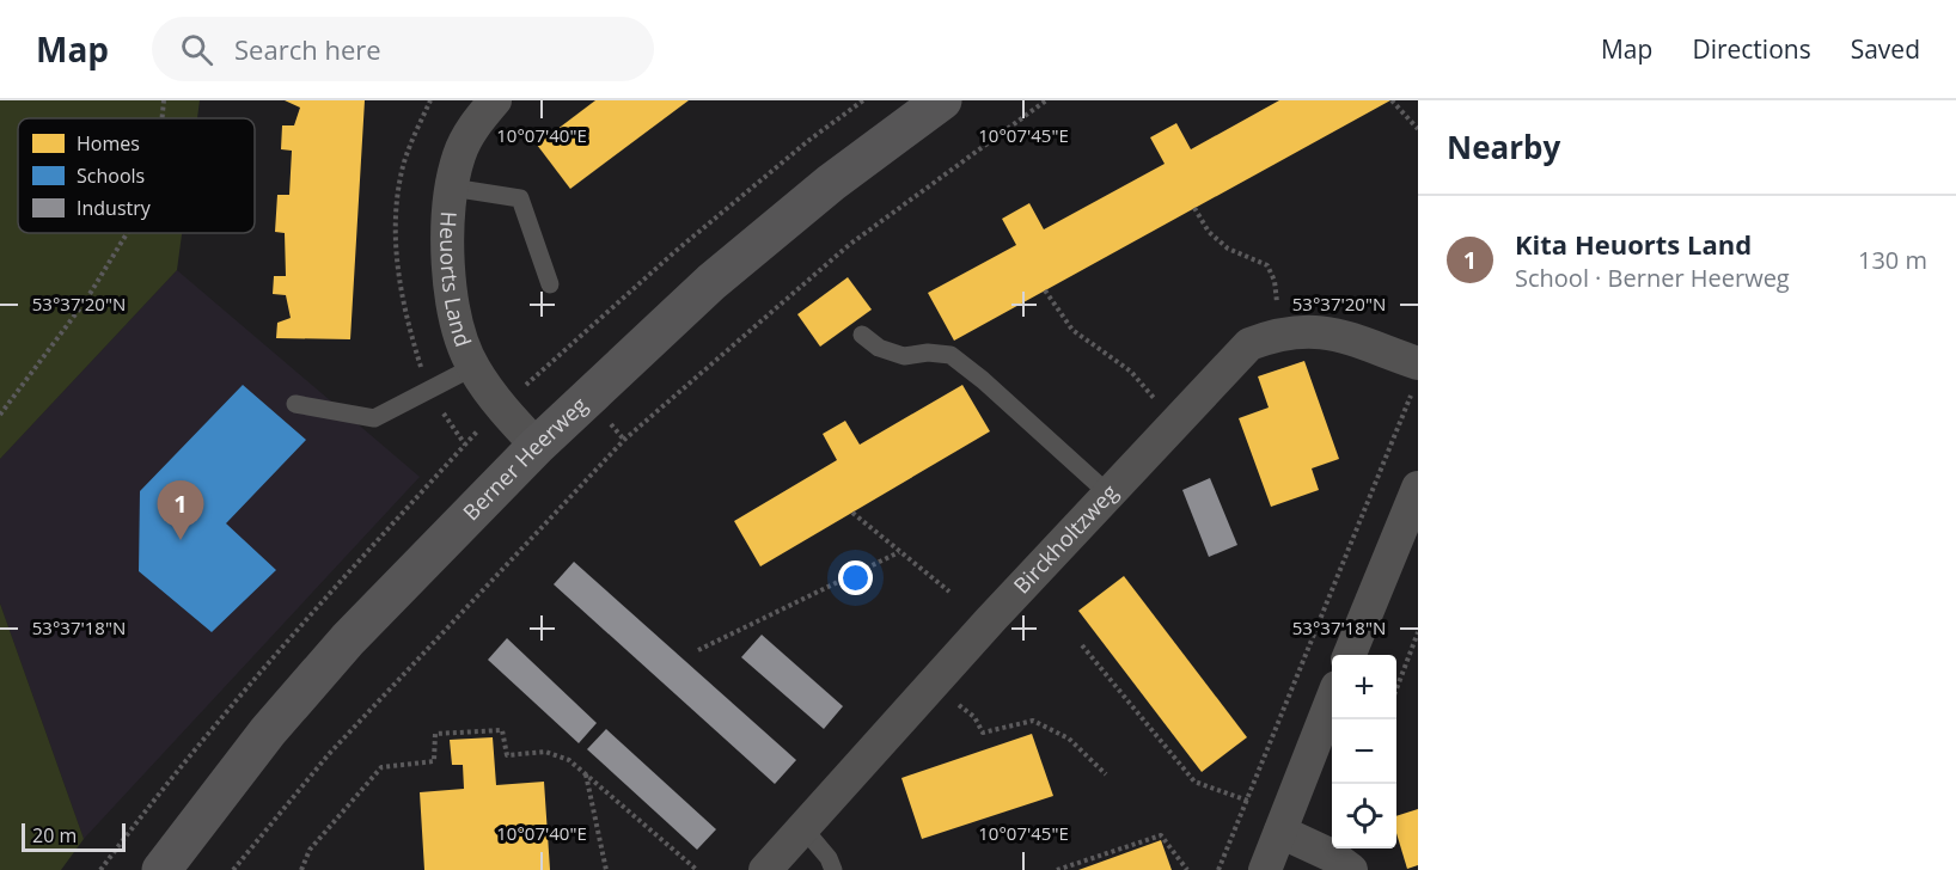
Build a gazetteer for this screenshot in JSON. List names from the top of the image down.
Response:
{
  "streets": {
    "main road": ["Berner Heerweg"],
    "street": ["Heuorts Land", "Birckholtzweg"]
  },
  "crossings": [
    ["Heuorts Land", "Berner Heerweg"]
  ],
  "legend": ["Homes", "Schools", "Industry"],
  "scale_bar": "20 m",
  "page": {
    "header": "Map",
    "search": "Search here",
    "nav": ["Map", "Directions", "Saved"],
    "heading": "Nearby",
    "list": [
      {
        "mark": "1",
        "name": "Kita Heuorts Land",
        "note": "School · Berner Heerweg",
        "value": "130 m"
      }
    ],
    "pins": "1",
    "map_buttons": ["+", "−"],
    "scale": "20 m"
  },
  "coordinates": [
    "10°07'40\"E",
    "10°07'45\"E",
    "53°37'20\"N",
    "53°37'18\"N"
  ]
}
